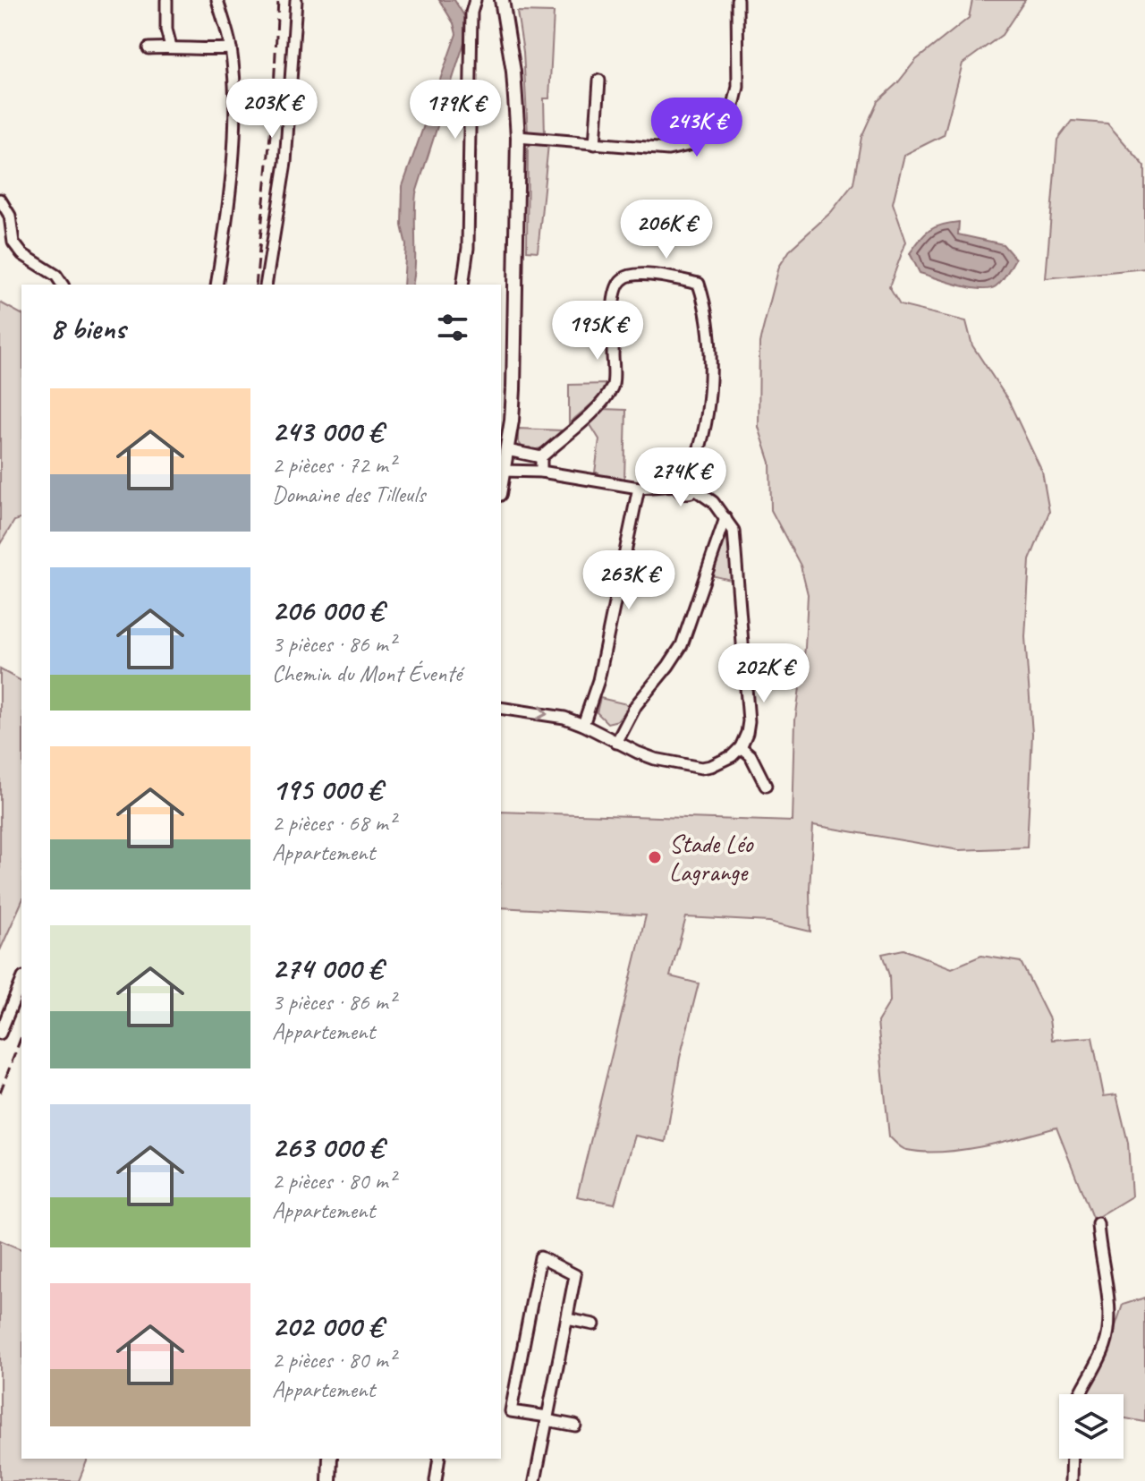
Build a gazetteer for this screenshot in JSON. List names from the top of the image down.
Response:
{
  "places": ["Stade Léo Lagrange"],
  "page": {
    "price": [
      "203K €",
      "179K €",
      "243K €",
      "206K €",
      "195K €",
      "274K €",
      "263K €",
      "202K €"
    ],
    "heading": "8 biens",
    "list": [
      {
        "name": "243 000 €",
        "note": "2 pièces · 72 m² · Domaine des Tilleuls"
      },
      {
        "name": "206 000 €",
        "note": "3 pièces · 86 m² · Chemin du Mont Éventé"
      },
      {
        "name": "195 000 €",
        "note": "2 pièces · 68 m² · Appartement"
      },
      {
        "name": "274 000 €",
        "note": "3 pièces · 86 m² · Appartement"
      },
      {
        "name": "263 000 €",
        "note": "2 pièces · 80 m² · Appartement"
      },
      {
        "name": "202 000 €",
        "note": "2 pièces · 80 m² · Appartement"
      }
    ]
  }
}
